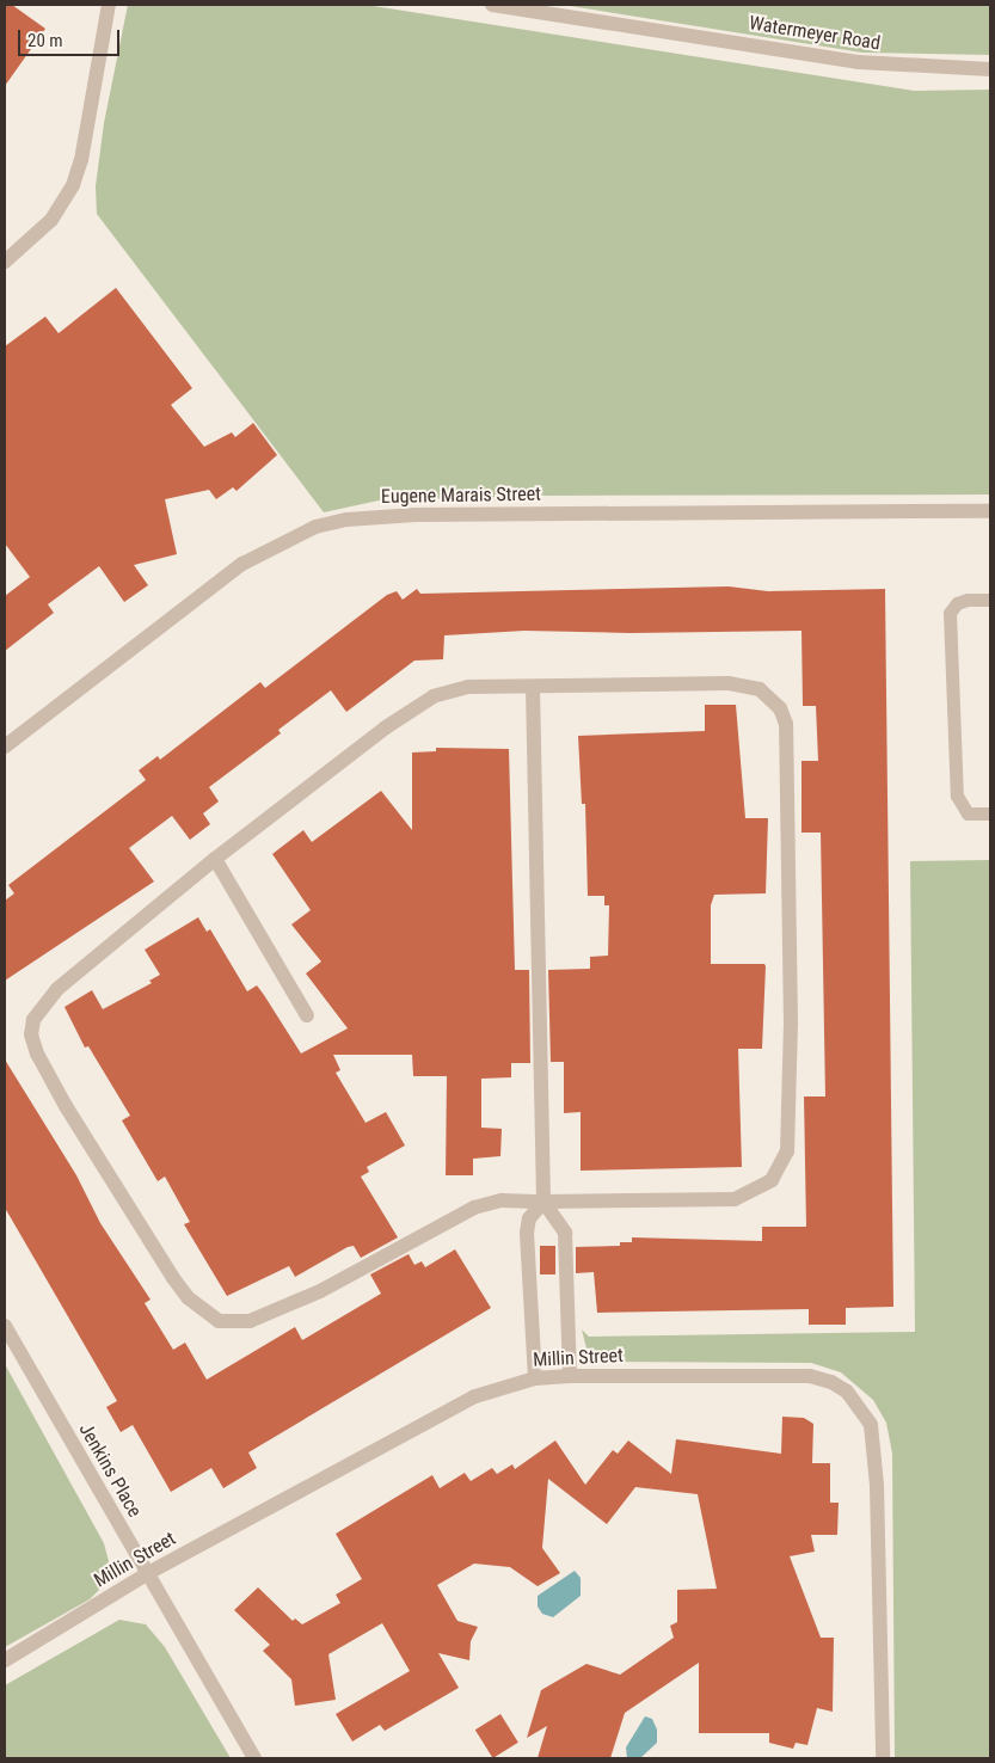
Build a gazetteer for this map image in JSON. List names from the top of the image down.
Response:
{
  "streets": {
    "street": [
      "Watermeyer Road",
      "Eugene Marais Street",
      "Millin Street",
      "Jenkins Place"
    ]
  },
  "crossings": [
    ["Millin Street", "Jenkins Place"]
  ],
  "scale_bar": "20 m"
}
